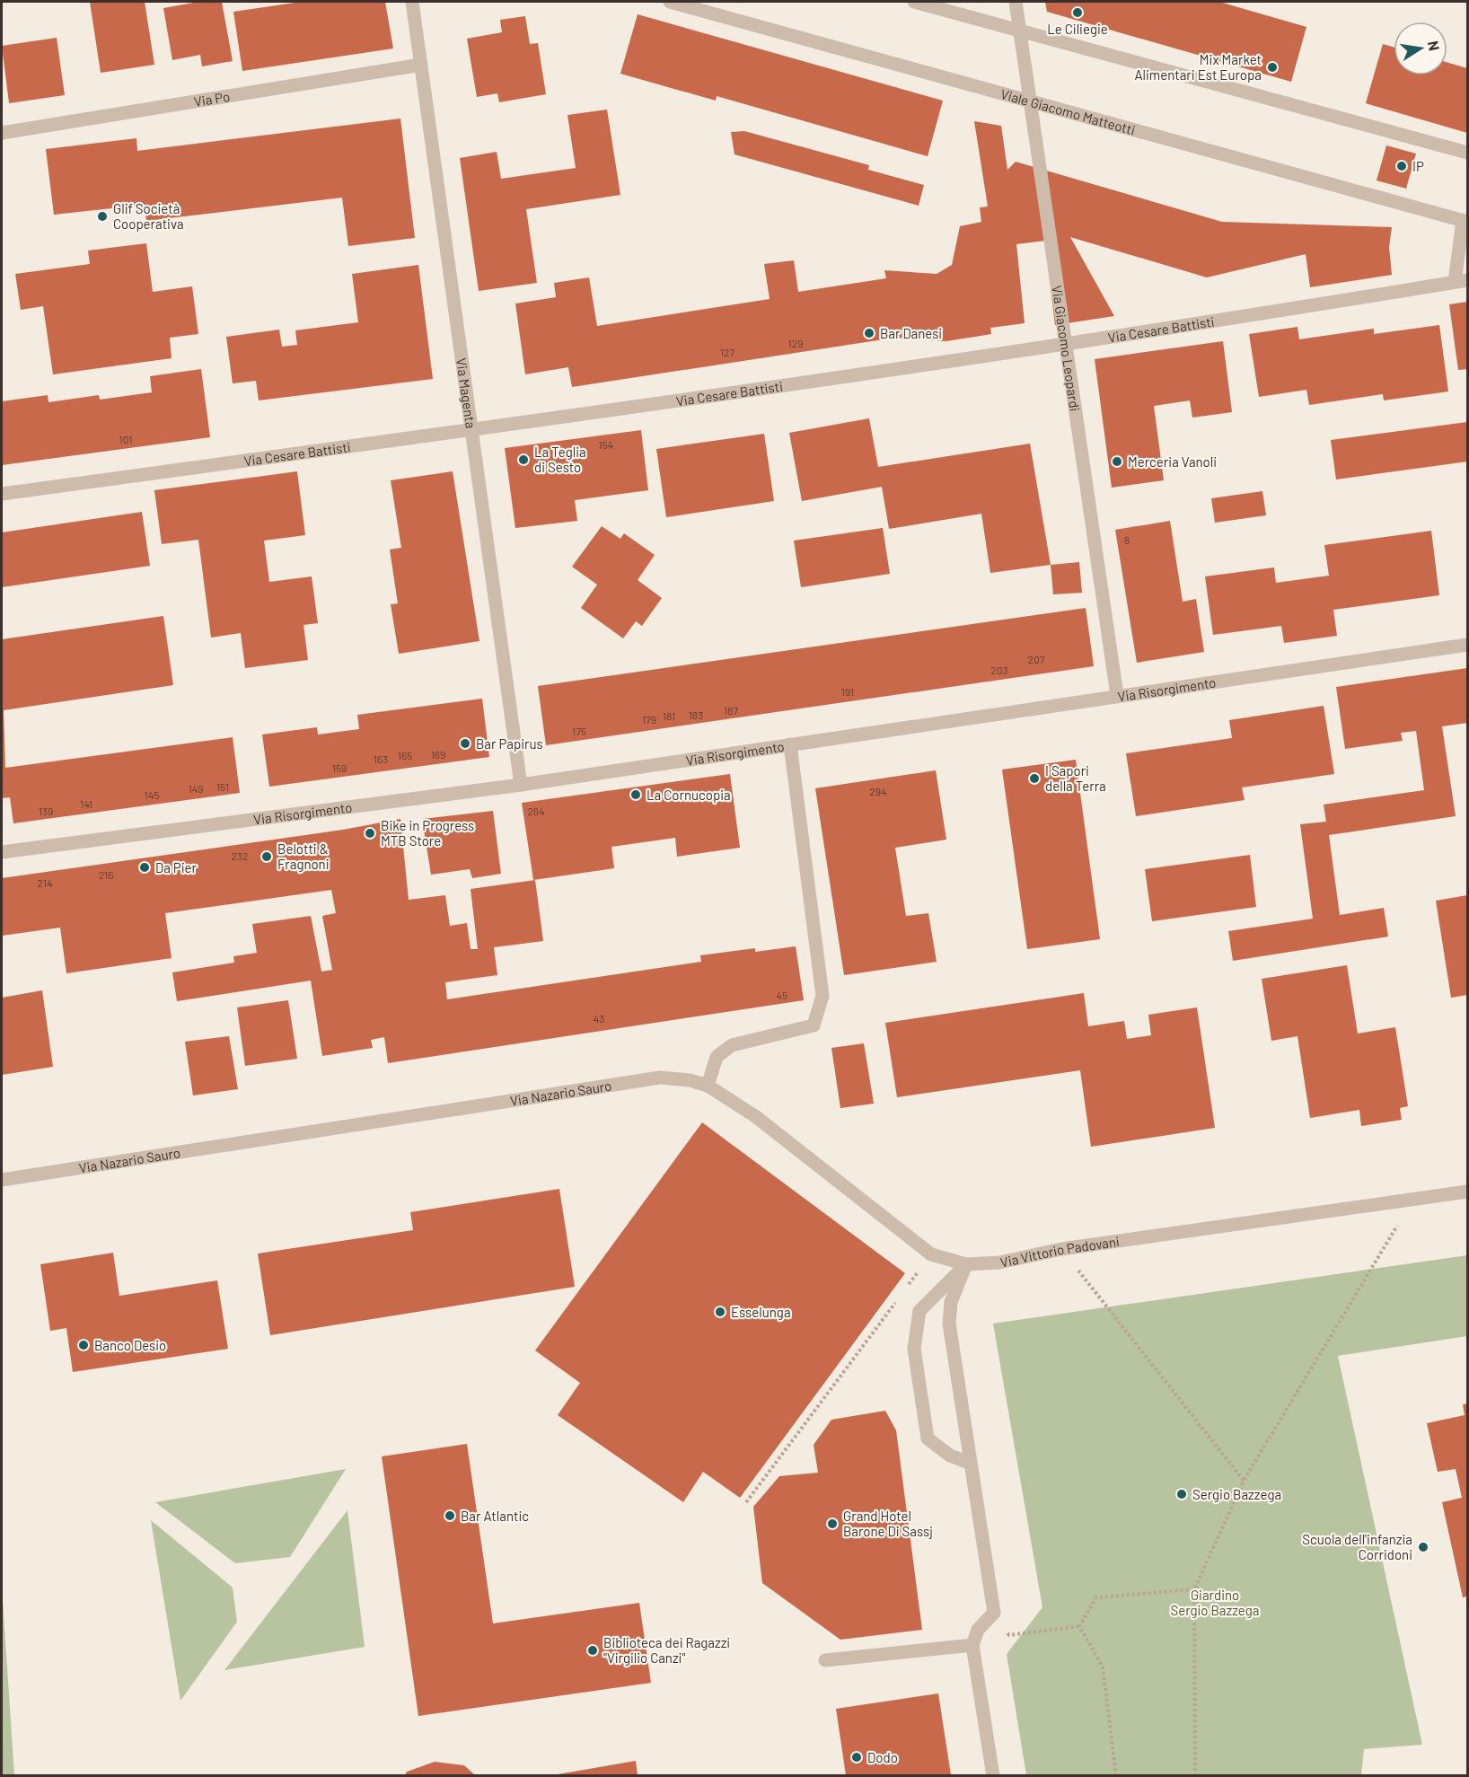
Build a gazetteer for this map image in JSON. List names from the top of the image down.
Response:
{
  "streets": {
    "street": [
      "Via Po",
      "Viale Giacomo Matteotti",
      "Via Cesare Battisti",
      "Via Giacomo Leopardi",
      "Via Magenta",
      "Via Risorgimento",
      "Via Nazario Sauro",
      "Via Vittorio Padovani"
    ]
  },
  "crossings": [
    ["Via Po", "Via Magenta"],
    ["Viale Giacomo Matteotti", "Via Cesare Battisti"],
    ["Viale Giacomo Matteotti", "Via Giacomo Leopardi"],
    ["Via Cesare Battisti", "Via Giacomo Leopardi"],
    ["Via Cesare Battisti", "Via Magenta"],
    ["Via Giacomo Leopardi", "Via Risorgimento"],
    ["Via Magenta", "Via Risorgimento"],
    ["Via Nazario Sauro", "Via Vittorio Padovani"]
  ],
  "parks": ["Giardino Sergio Bazzega"],
  "places": [
    "Le Ciliegie",
    "Mix Market Alimentari Est Europa",
    "IP",
    "Glif Società Cooperativa",
    "Bar Danesi",
    "La Teglia di Sesto",
    "Merceria Vanoli",
    "Bar Papirus",
    "I Sapori della Terra",
    "La Cornucopia",
    "Bike in Progress MTB Store",
    "Belotti & Fragnoni",
    "Da Pier",
    "Esselunga",
    "Banco Desio",
    "Sergio Bazzega",
    "Bar Atlantic",
    "Grand Hotel Barone Di Sassj",
    "Scuola dell'infanzia Corridoni",
    "Biblioteca dei Ragazzi \"Virgilio Canzi\"",
    "Dodo"
  ],
  "house_numbers": [
    "129",
    "127",
    "101",
    "154",
    "8",
    "207",
    "203",
    "191",
    "187",
    "183",
    "181",
    "179",
    "175",
    "169",
    "165",
    "163",
    "159",
    "151",
    "149",
    "294",
    "145",
    "141",
    "139",
    "264",
    "232",
    "216",
    "214",
    "45",
    "43"
  ],
  "north": "right"
}
